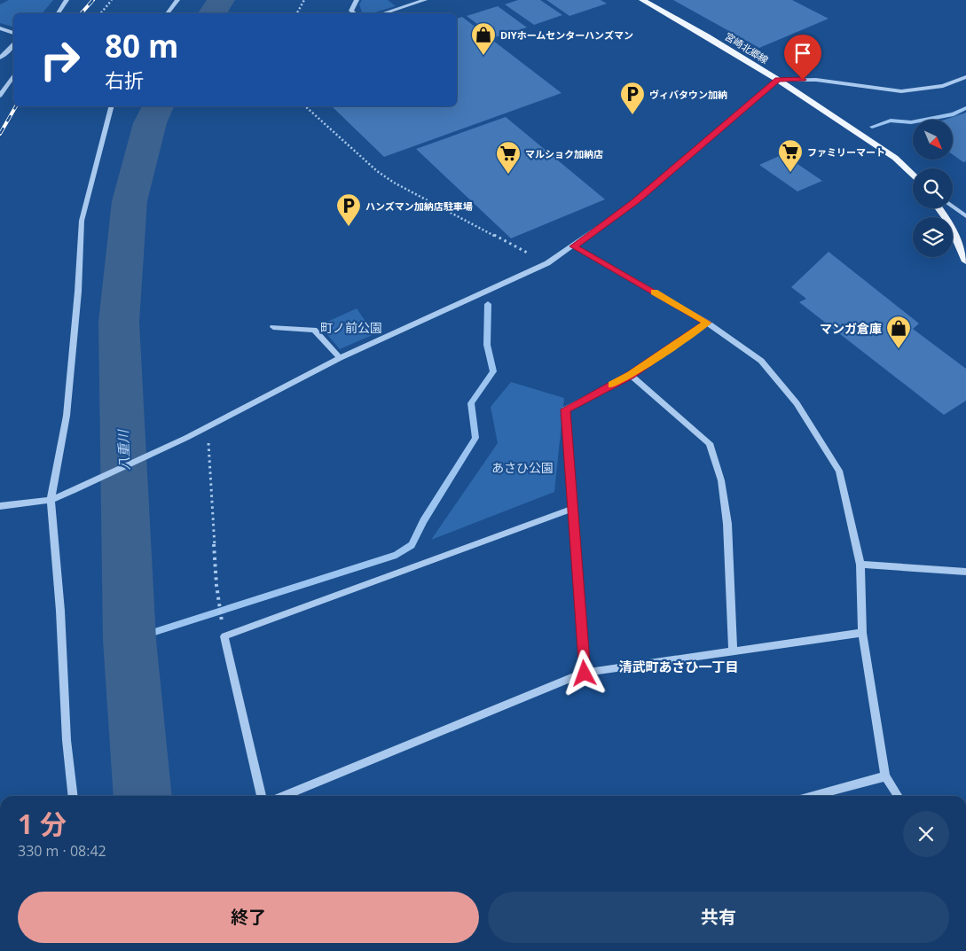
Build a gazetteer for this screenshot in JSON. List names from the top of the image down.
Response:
{
  "streets": {
    "main road": ["宮崎北郷線"]
  },
  "districts": ["清武町あさひ一丁目"],
  "water": ["八重川"],
  "parks": ["町ノ前公園", "あさひ公園"],
  "places": {
    "shop": ["DIYホームセンターハンズマン", "マンガ倉庫"],
    "parking": ["ヴィバタウン加納", "ハンズマン加納店駐車場"],
    "supermarket": ["ファミリーマート", "マルショク加納店"]
  },
  "north": "bottom right",
  "page": {
    "turn": ["80 m", "右折"],
    "heading": ["1 分", "330 m · 08:42"],
    "buttons": ["終了", "共有"]
  }
}
